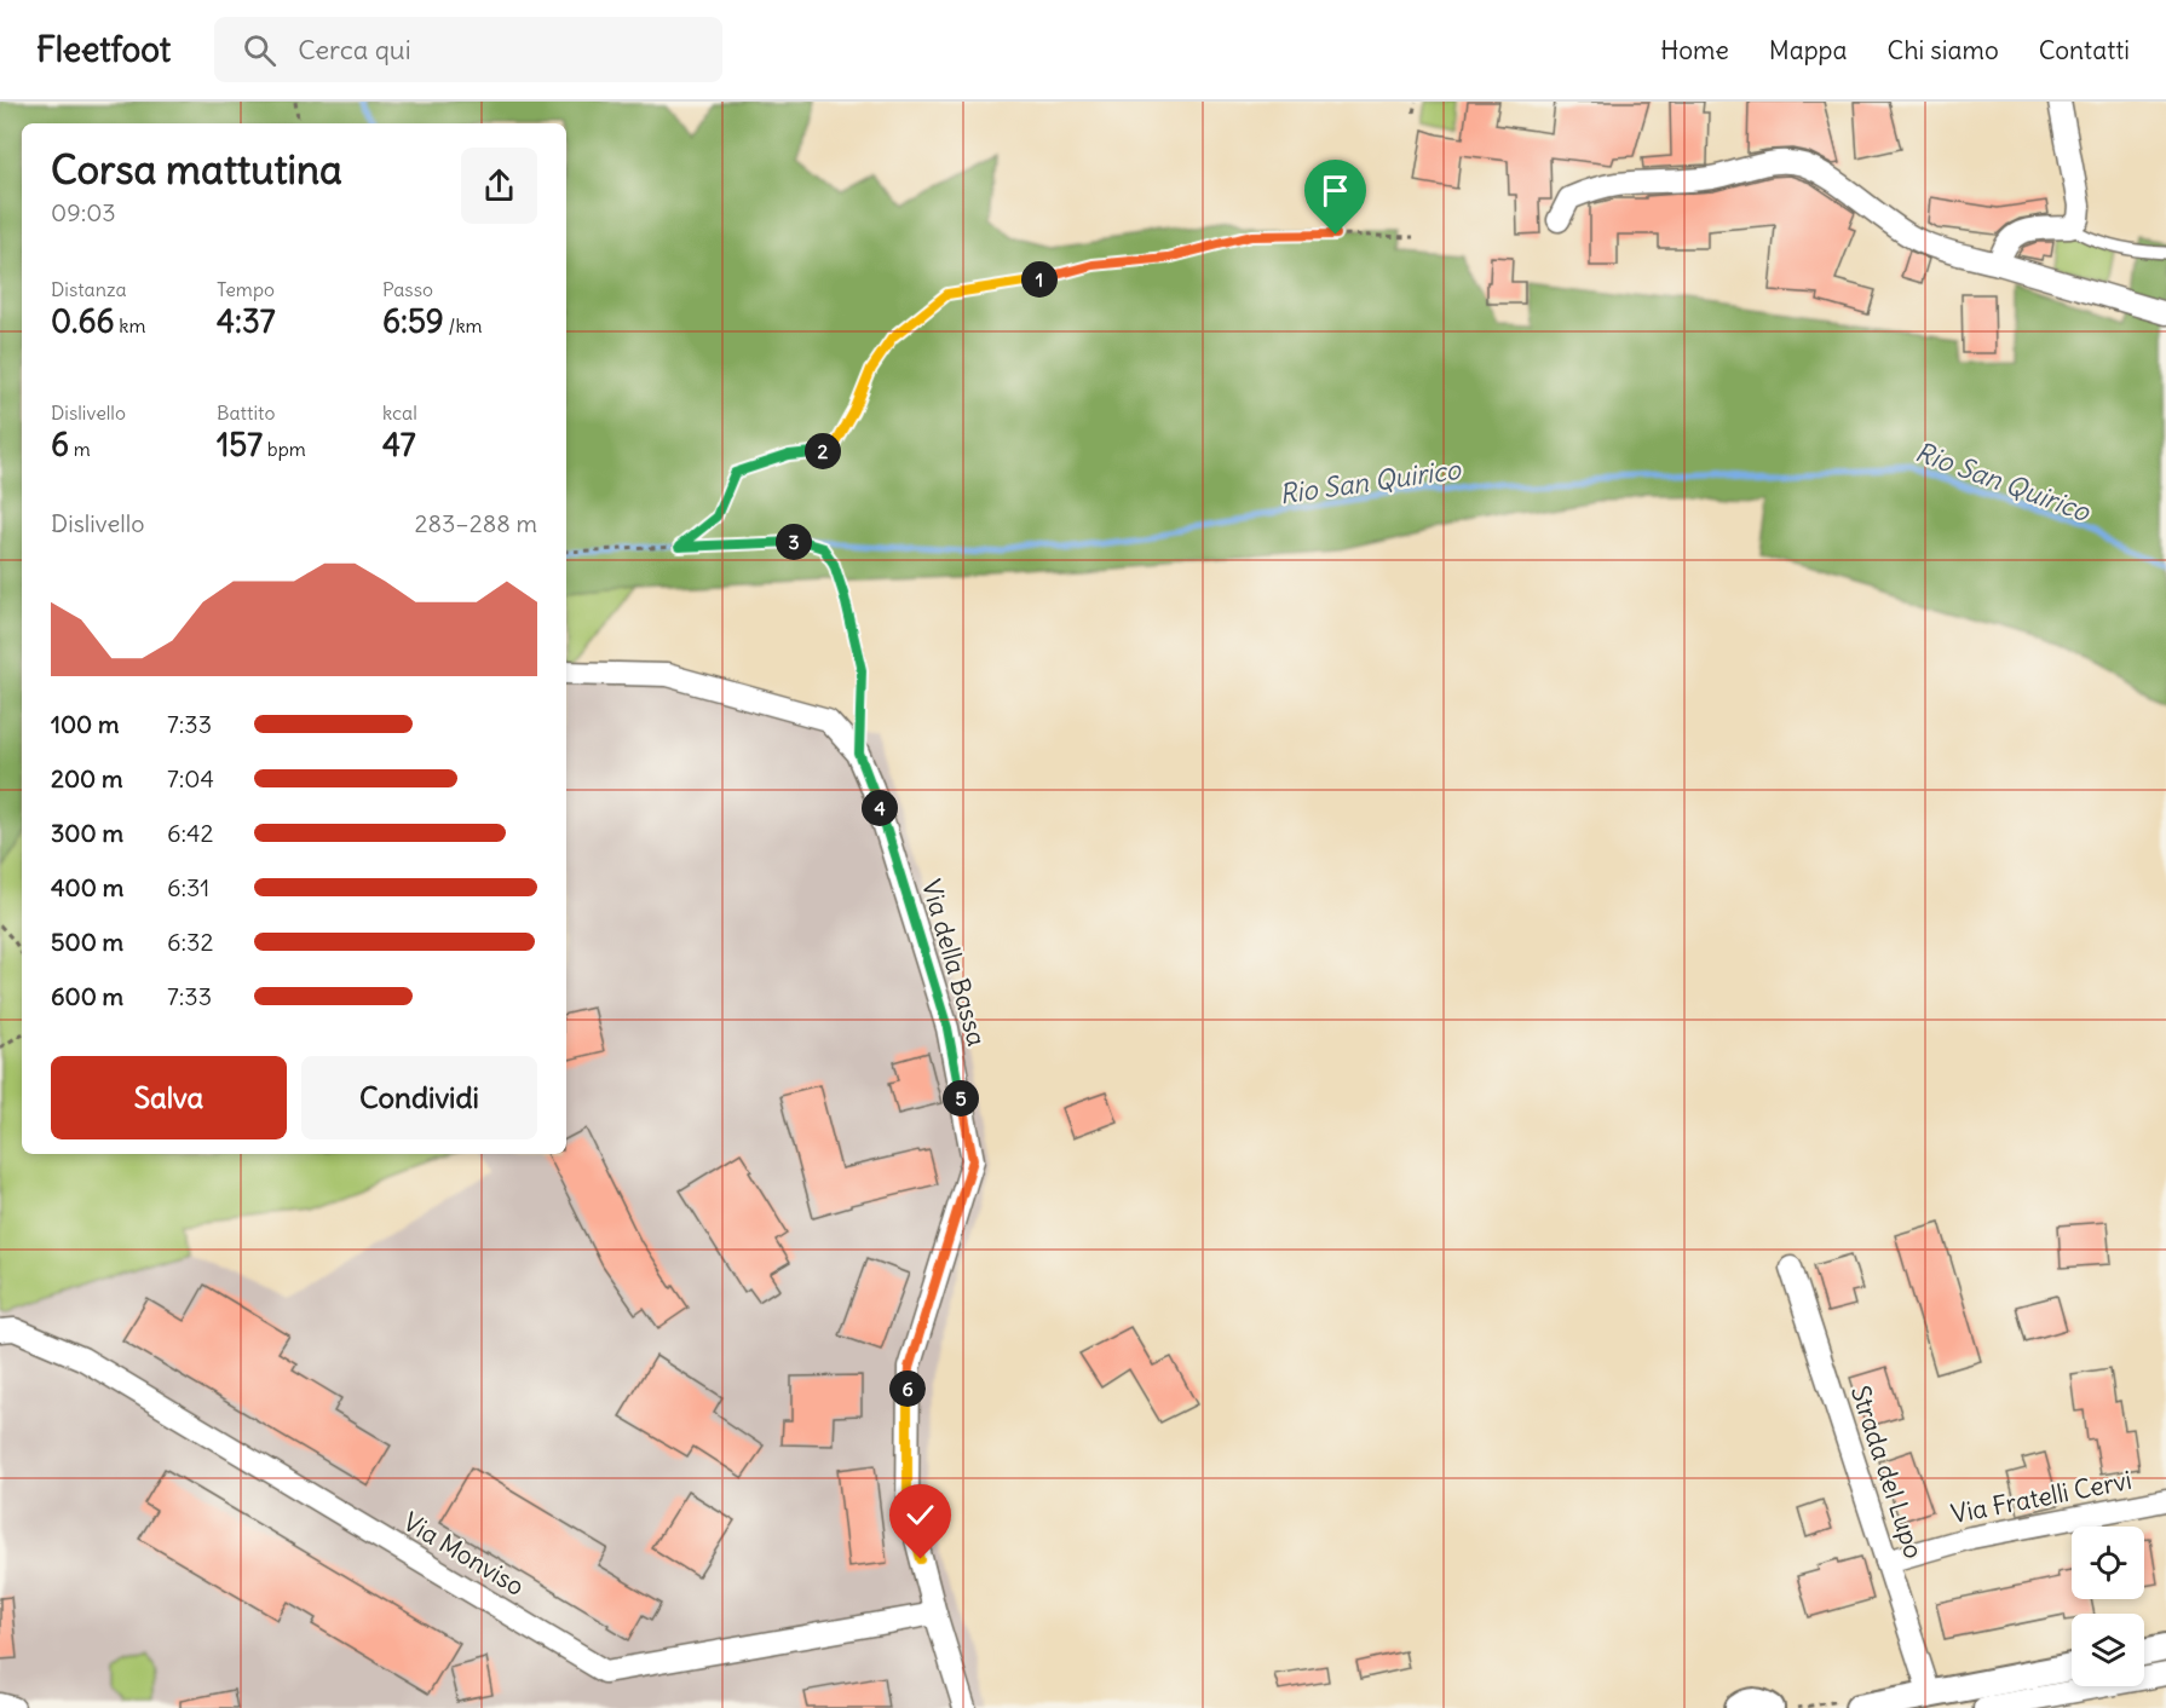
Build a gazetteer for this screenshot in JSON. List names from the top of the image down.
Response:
{
  "streets": {
    "street": [
      "Via della Bassa",
      "Strada del Lupo",
      "Via Fratelli Cervi",
      "Via Monviso"
    ]
  },
  "crossings": [
    ["Via della Bassa", "Via Monviso"],
    ["Strada del Lupo", "Via Fratelli Cervi"]
  ],
  "water": ["Rio San Quirico"],
  "page": {
    "header": "Fleetfoot",
    "search": "Cerca qui",
    "nav": [
      "Home",
      "Mappa",
      "Chi siamo",
      "Contatti"
    ],
    "heading": ["Corsa mattutina", "09:03"],
    "stats": [
      ["Distanza", "0.66 km"],
      ["Tempo", "4:37"],
      ["Passo", "6:59 /km"],
      ["Dislivello", "6 m"],
      ["Battito", "157 bpm"],
      ["kcal", "47"]
    ],
    "pins": [
      "1",
      "2",
      "3",
      "4",
      "5",
      "6"
    ],
    "chart": ["Dislivello", "283–288 m"],
    "list": [
      {
        "name": "100 m",
        "note": "7:33"
      },
      {
        "name": "200 m",
        "note": "7:04"
      },
      {
        "name": "300 m",
        "note": "6:42"
      },
      {
        "name": "400 m",
        "note": "6:31"
      },
      {
        "name": "500 m",
        "note": "6:32"
      },
      {
        "name": "600 m",
        "note": "7:33"
      }
    ],
    "buttons": ["Salva", "Condividi"]
  }
}
